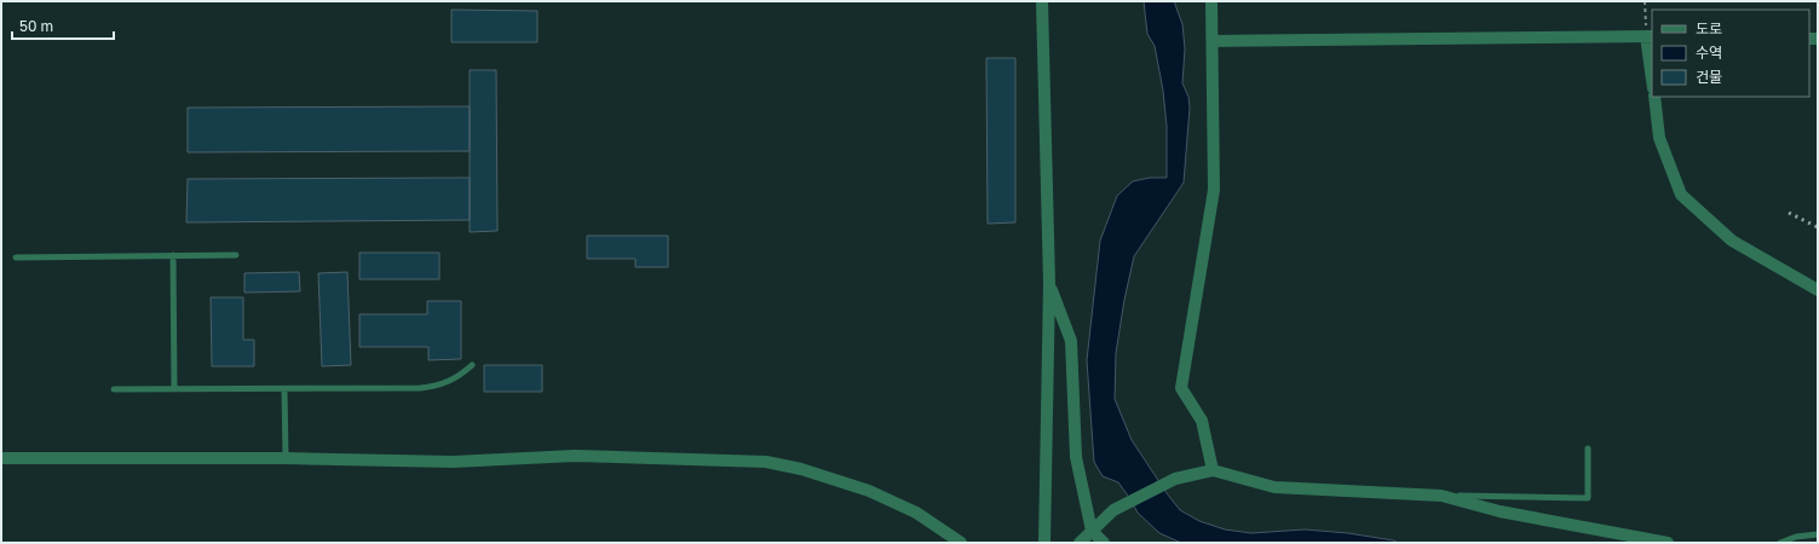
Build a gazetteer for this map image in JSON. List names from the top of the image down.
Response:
{
  "legend": ["도로", "수역", "건물"],
  "scale_bar": "50 m"
}
